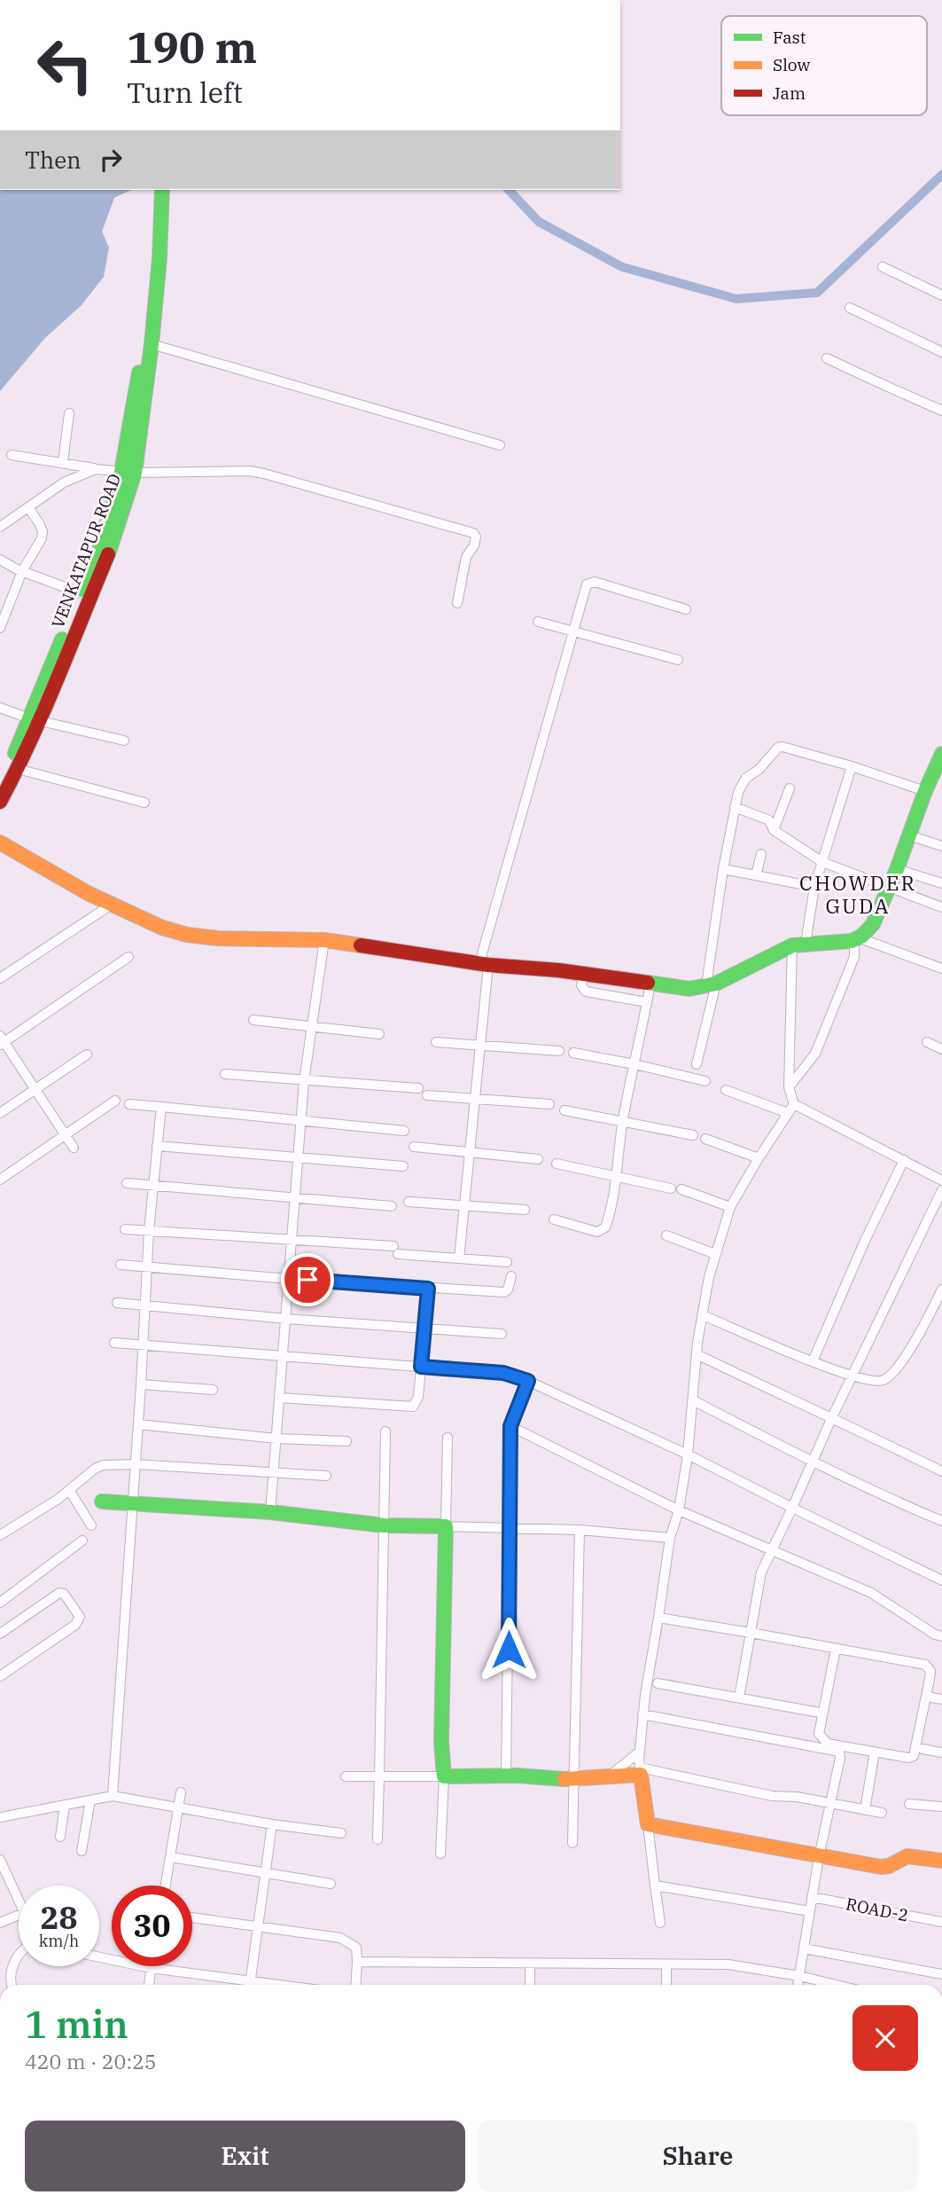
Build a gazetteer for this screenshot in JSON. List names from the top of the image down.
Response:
{
  "streets": {
    "main road": ["VENKATAPUR ROAD"],
    "street": ["ROAD-2"]
  },
  "districts": ["CHOWDER GUDA"],
  "legend": ["Fast", "Slow", "Jam"],
  "page": {
    "turn": ["190 m", "Turn left"],
    "then": "Then",
    "speed": "28 km/h",
    "limit": "30",
    "heading": ["1 min", "420 m · 20:25"],
    "buttons": ["Exit", "Share"]
  }
}
